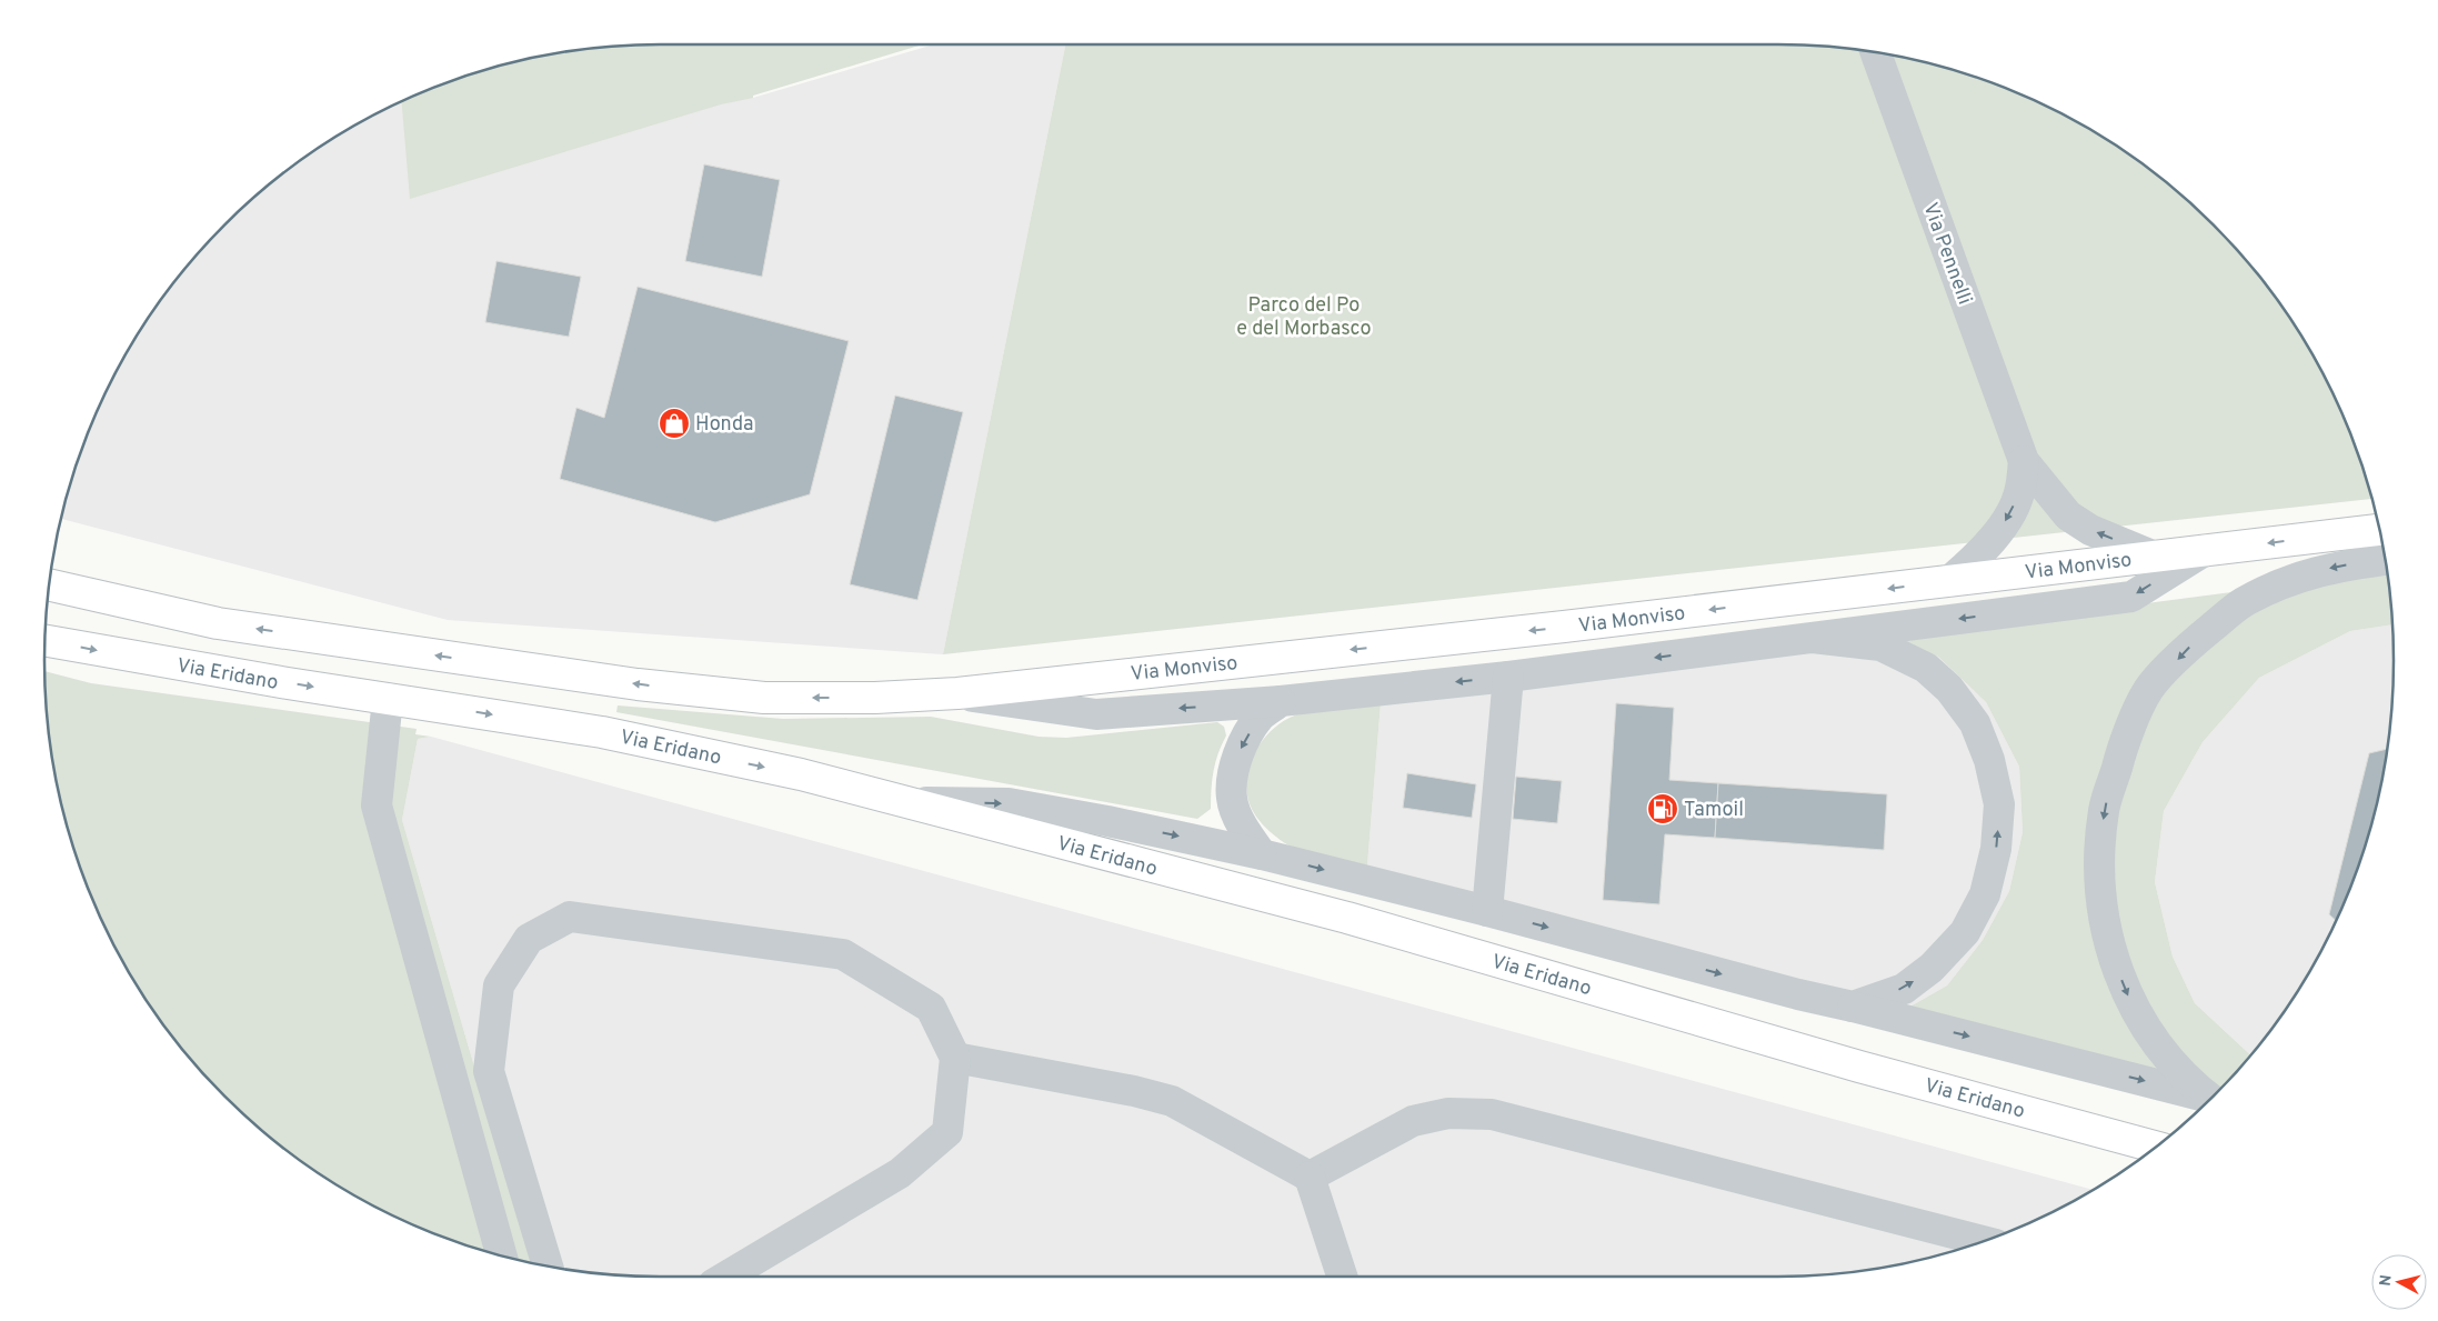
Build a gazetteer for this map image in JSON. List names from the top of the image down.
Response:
{
  "streets": {
    "main road": ["Via Monviso", "Via Eridano"],
    "street": ["Via Pennelli"]
  },
  "crossings": [
    ["Via Pennelli", "Via Monviso"]
  ],
  "one_way": ["Via Monviso", "Via Eridano"],
  "parks": ["Parco del Po e del Morbasco"],
  "places": {
    "shop": ["Honda"],
    "fuel station": ["Tamoil"]
  },
  "north": "left"
}
